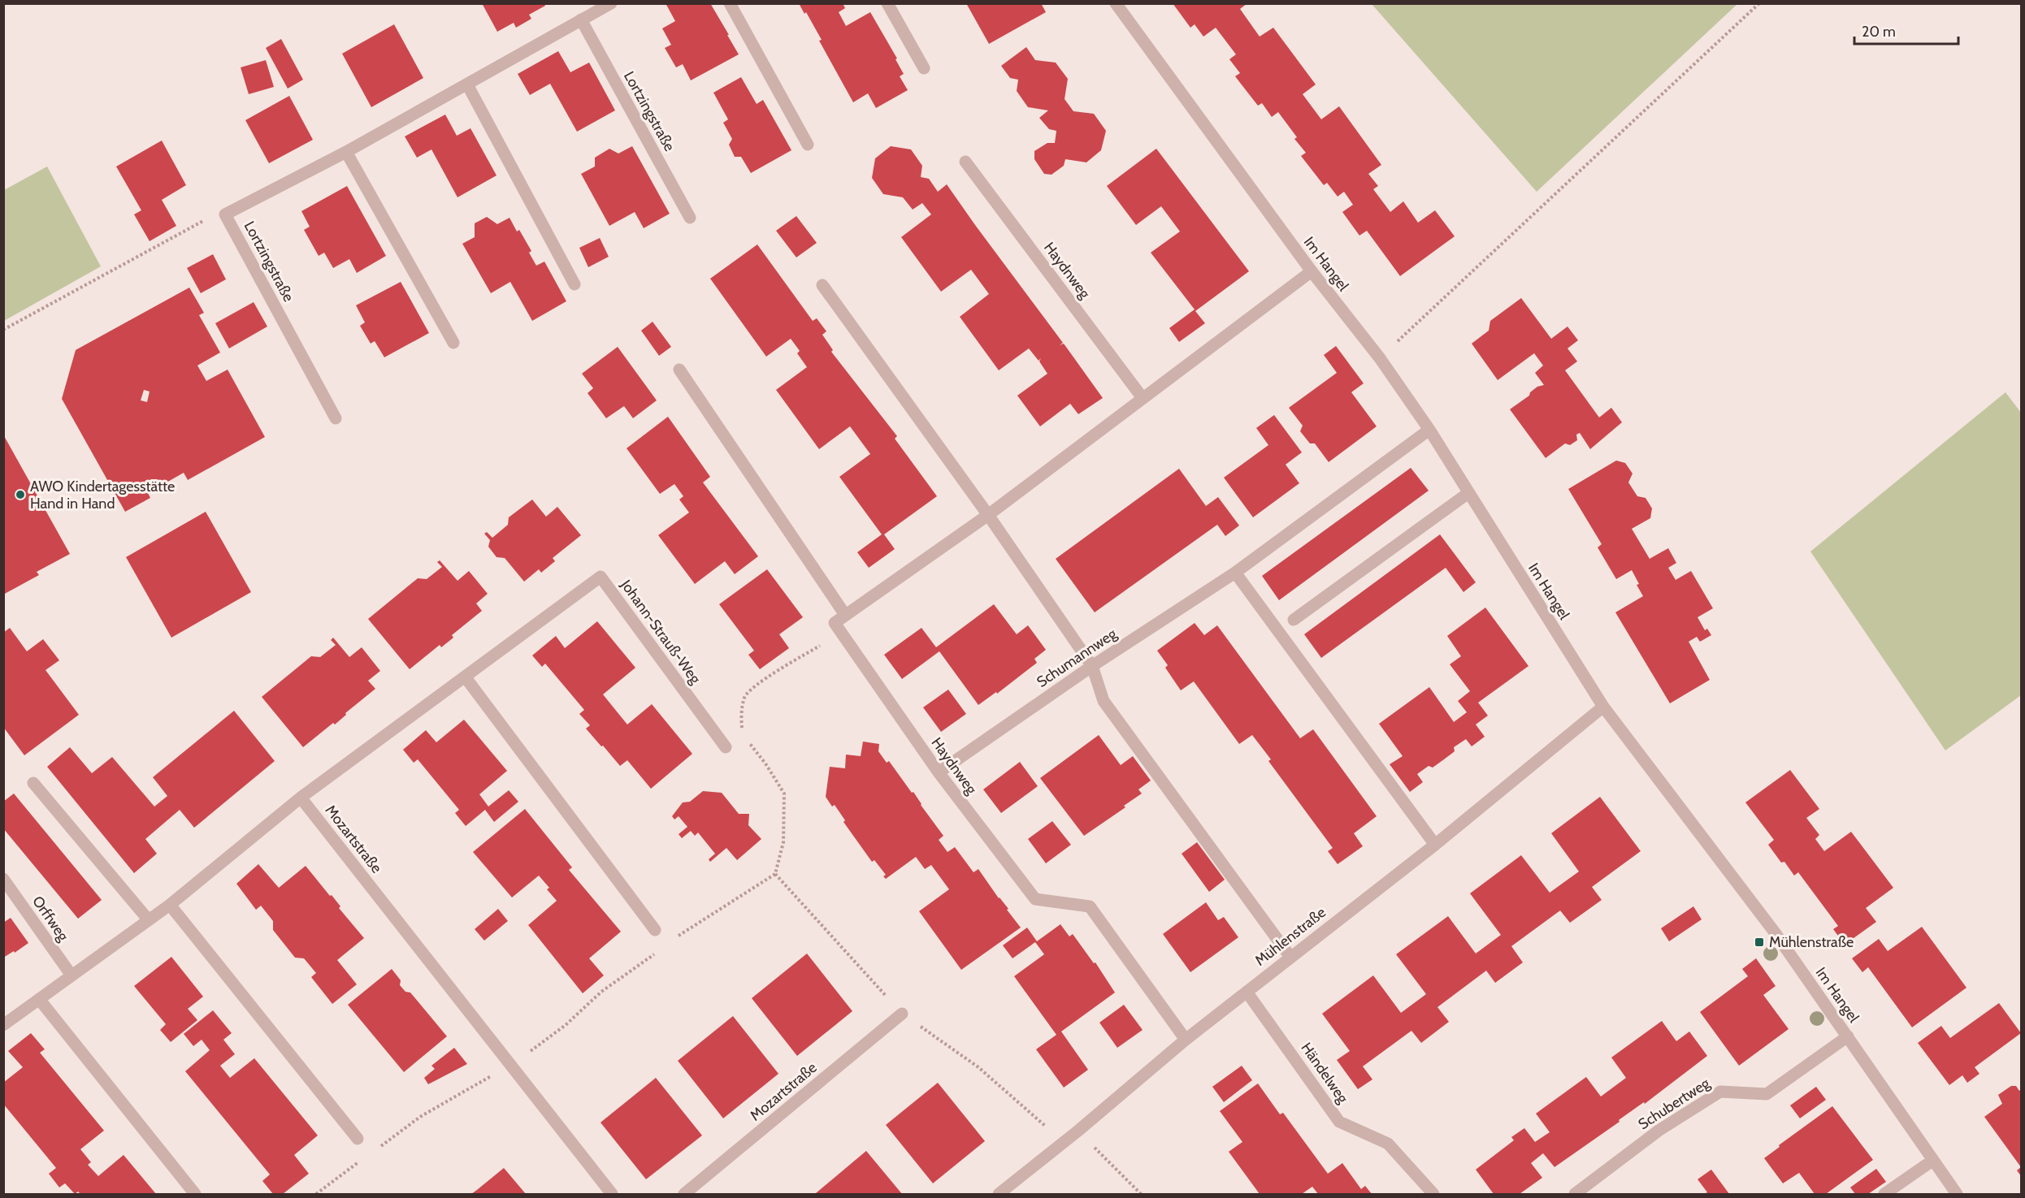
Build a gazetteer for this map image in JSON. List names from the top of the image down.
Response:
{
  "streets": {
    "street": [
      "Lortzingstraße",
      "Im Hangel",
      "Haydnweg",
      "Johann-Strauß-Weg",
      "Schumannweg",
      "Mozartstraße",
      "Orffweg",
      "Mühlenstraße",
      "Händelweg",
      "Schubertweg"
    ]
  },
  "crossings": [
    ["Im Hangel", "Schumannweg"],
    ["Im Hangel", "Mühlenstraße"],
    ["Im Hangel", "Schubertweg"],
    ["Haydnweg", "Schumannweg"],
    ["Haydnweg", "Mühlenstraße"],
    ["Johann-Strauß-Weg", "Mozartstraße"],
    ["Mühlenstraße", "Händelweg"]
  ],
  "places": {
    "other": ["AWO Kindertagesstätte Hand in Hand"],
    "transit": ["Mühlenstraße"]
  },
  "scale_bar": "20 m"
}
